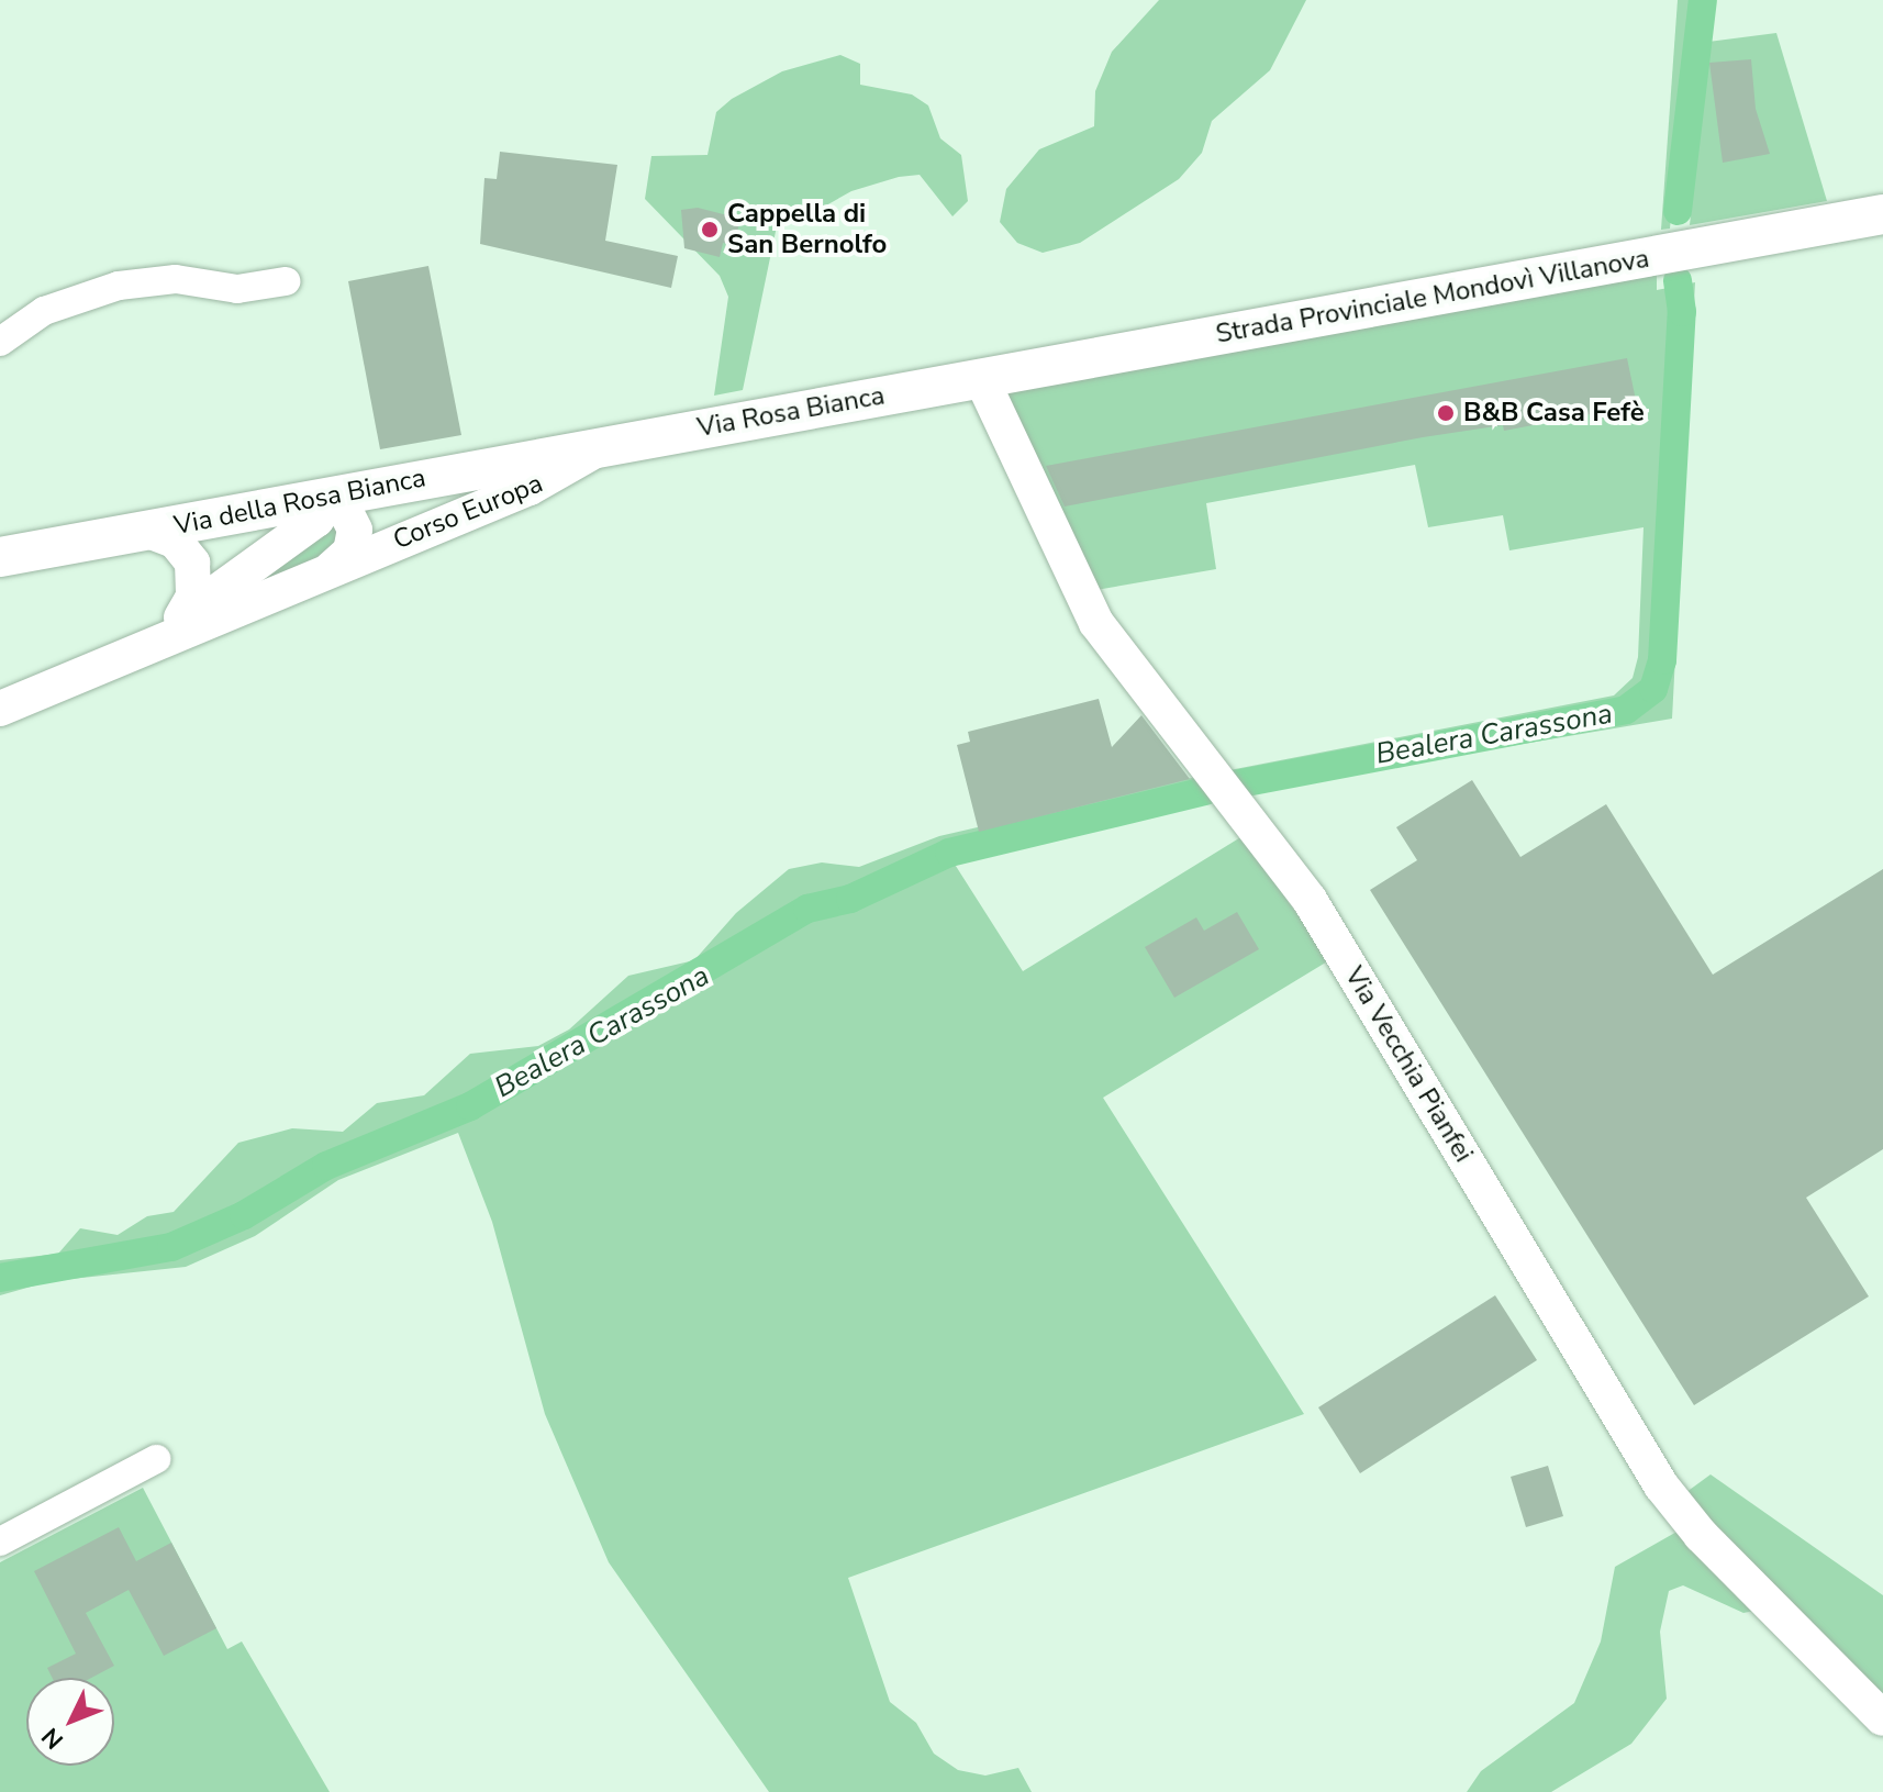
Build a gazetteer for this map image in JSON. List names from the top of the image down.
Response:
{
  "streets": {
    "main road": ["Strada Provinciale Mondovì Villanova", "Via Rosa Bianca", "Via della Rosa Bianca"],
    "street": ["Corso Europa", "Via Vecchia Pianfei"]
  },
  "crossings": [
    ["Strada Provinciale Mondovì Villanova", "Via Rosa Bianca"],
    ["Strada Provinciale Mondovì Villanova", "Via Vecchia Pianfei"],
    ["Via Rosa Bianca", "Via della Rosa Bianca"],
    ["Via Rosa Bianca", "Corso Europa"],
    ["Via Rosa Bianca", "Via Vecchia Pianfei"],
    ["Via della Rosa Bianca", "Corso Europa"]
  ],
  "water": ["Bealera Carassona"],
  "places": ["Cappella di San Bernolfo", "B&B Casa Fefè"],
  "north": "bottom left"
}
